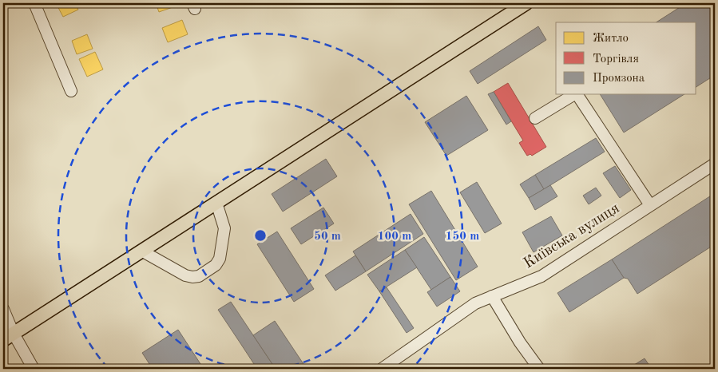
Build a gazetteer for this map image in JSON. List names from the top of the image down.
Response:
{
  "streets": {
    "street": ["Київська вулиця"]
  },
  "legend": ["Житло", "Торгівля", "Промзона"],
  "rings": ["50 m", "100 m", "150 m"]
}
